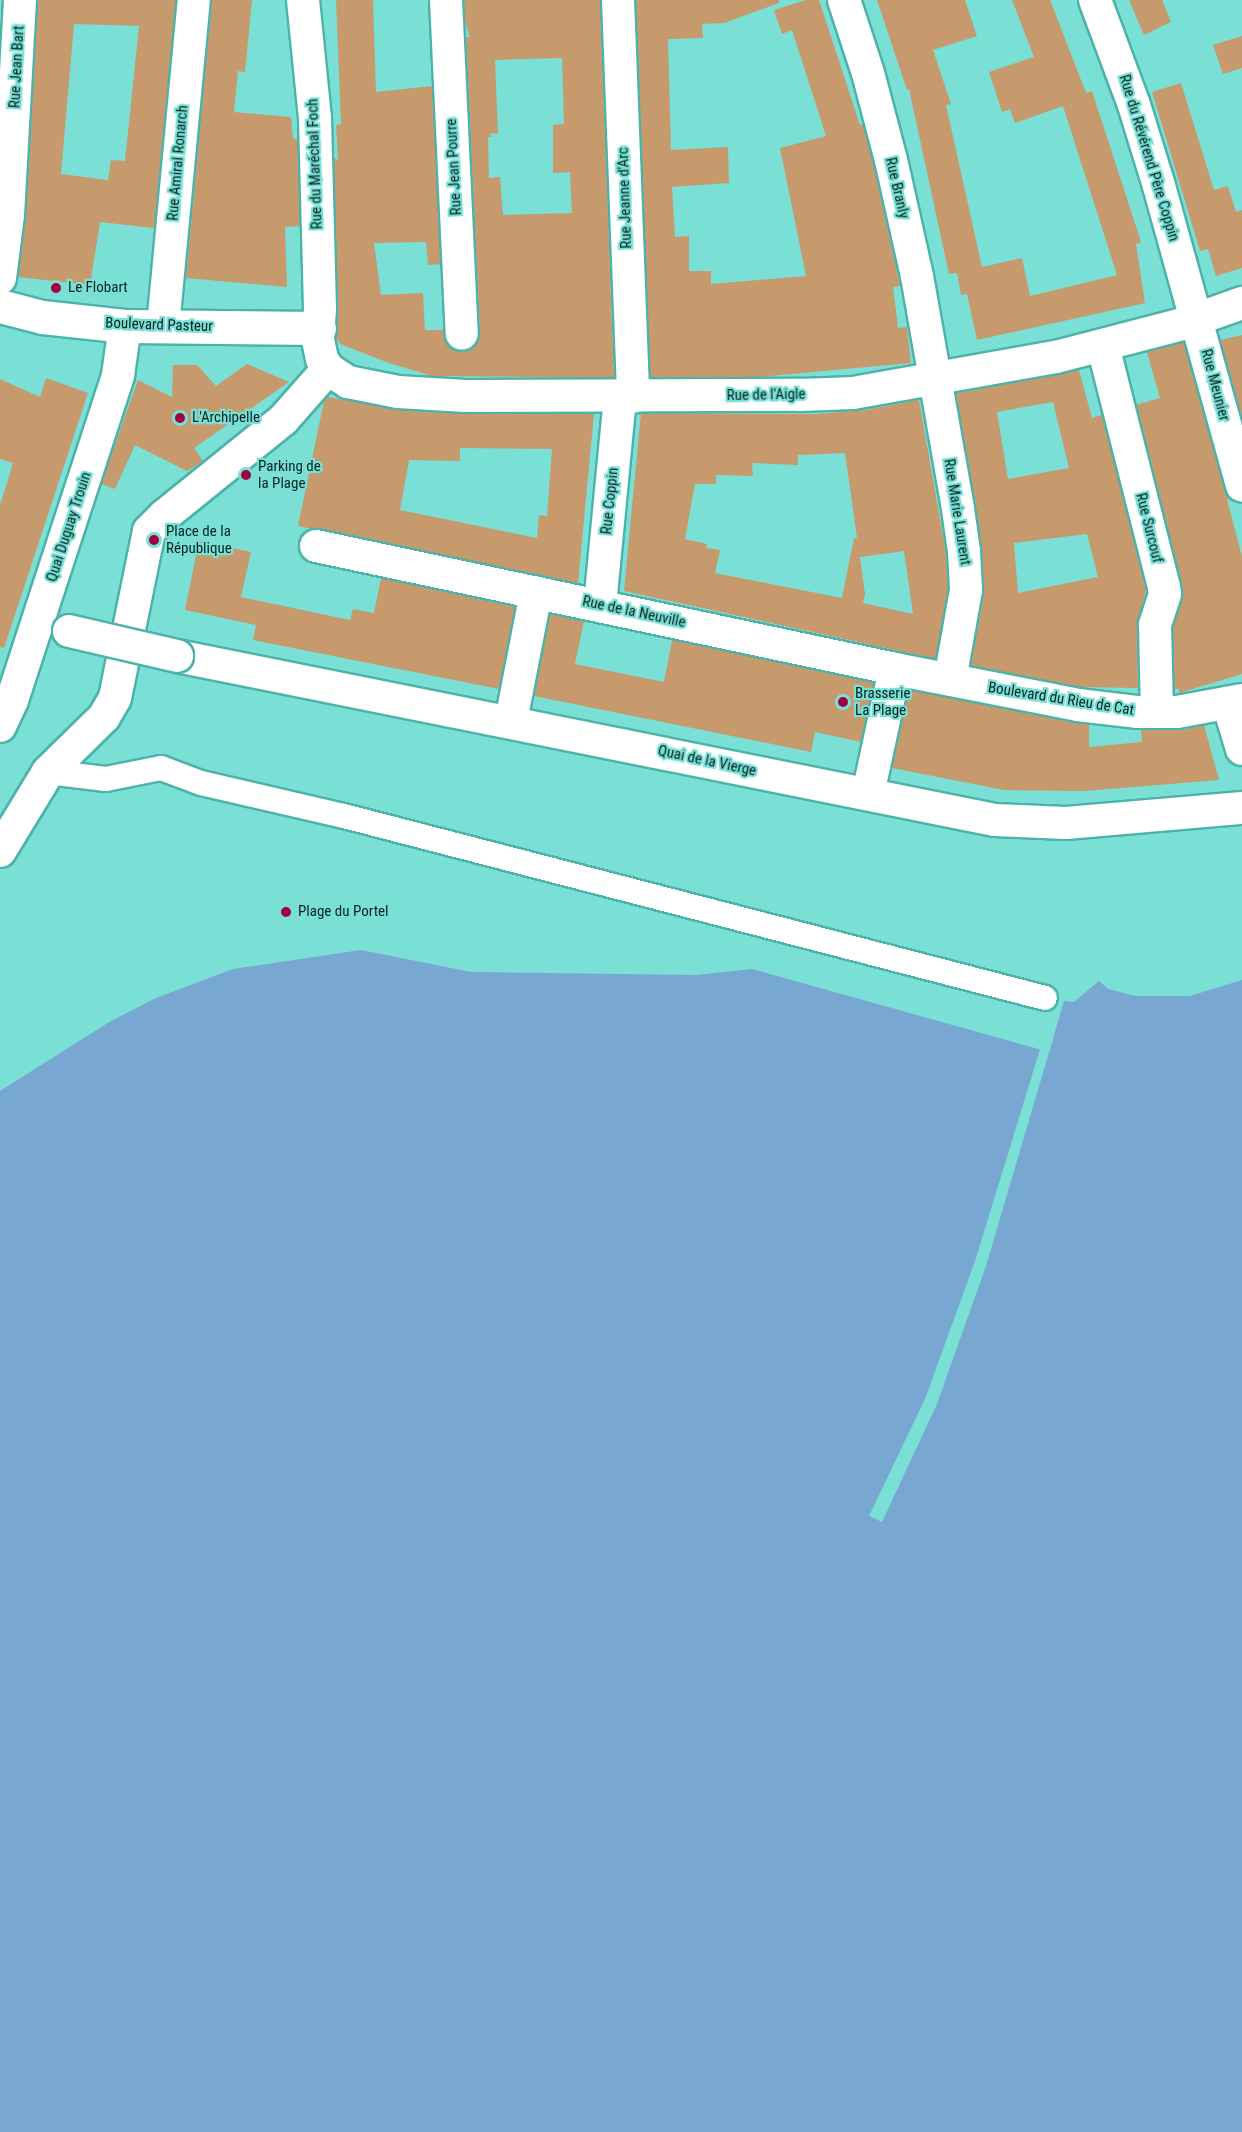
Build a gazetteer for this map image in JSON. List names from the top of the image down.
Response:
{
  "streets": {
    "street": [
      "Rue Jean Bart",
      "Rue du Révérend Père Coppin",
      "Rue Amiral Ronarch",
      "Rue du Maréchal Foch",
      "Rue Jean Pourre",
      "Rue Branly",
      "Rue Jeanne d'Arc",
      "Boulevard Pasteur",
      "Rue Meunier",
      "Rue de l'Aigle",
      "Rue Coppin",
      "Rue Marie Laurent",
      "Quai Duguay Trouin",
      "Rue Surcouf",
      "Rue de la Neuville",
      "Boulevard du Rieu de Cat",
      "Quai de la Vierge"
    ]
  },
  "crossings": [
    ["Rue du Révérend Père Coppin", "Rue Meunier"],
    ["Rue du Révérend Père Coppin", "Rue de l'Aigle"],
    ["Rue Amiral Ronarch", "Boulevard Pasteur"],
    ["Rue du Maréchal Foch", "Boulevard Pasteur"],
    ["Rue Branly", "Rue de l'Aigle"],
    ["Rue Branly", "Rue Marie Laurent"],
    ["Rue Jeanne d'Arc", "Rue de l'Aigle"],
    ["Rue Jeanne d'Arc", "Rue Coppin"],
    ["Boulevard Pasteur", "Quai Duguay Trouin"],
    ["Rue Meunier", "Rue de l'Aigle"],
    ["Rue de l'Aigle", "Rue Coppin"],
    ["Rue de l'Aigle", "Rue Marie Laurent"],
    ["Rue de l'Aigle", "Rue Surcouf"],
    ["Rue Coppin", "Rue de la Neuville"],
    ["Rue Marie Laurent", "Rue de la Neuville"],
    ["Rue Marie Laurent", "Boulevard du Rieu de Cat"],
    ["Quai Duguay Trouin", "Quai de la Vierge"],
    ["Rue Surcouf", "Boulevard du Rieu de Cat"],
    ["Rue de la Neuville", "Boulevard du Rieu de Cat"]
  ],
  "places": [
    "Le Flobart",
    "L'Archipelle",
    "Parking de la Plage",
    "Place de la République",
    "Brasserie La Plage",
    "Plage du Portel"
  ]
}
